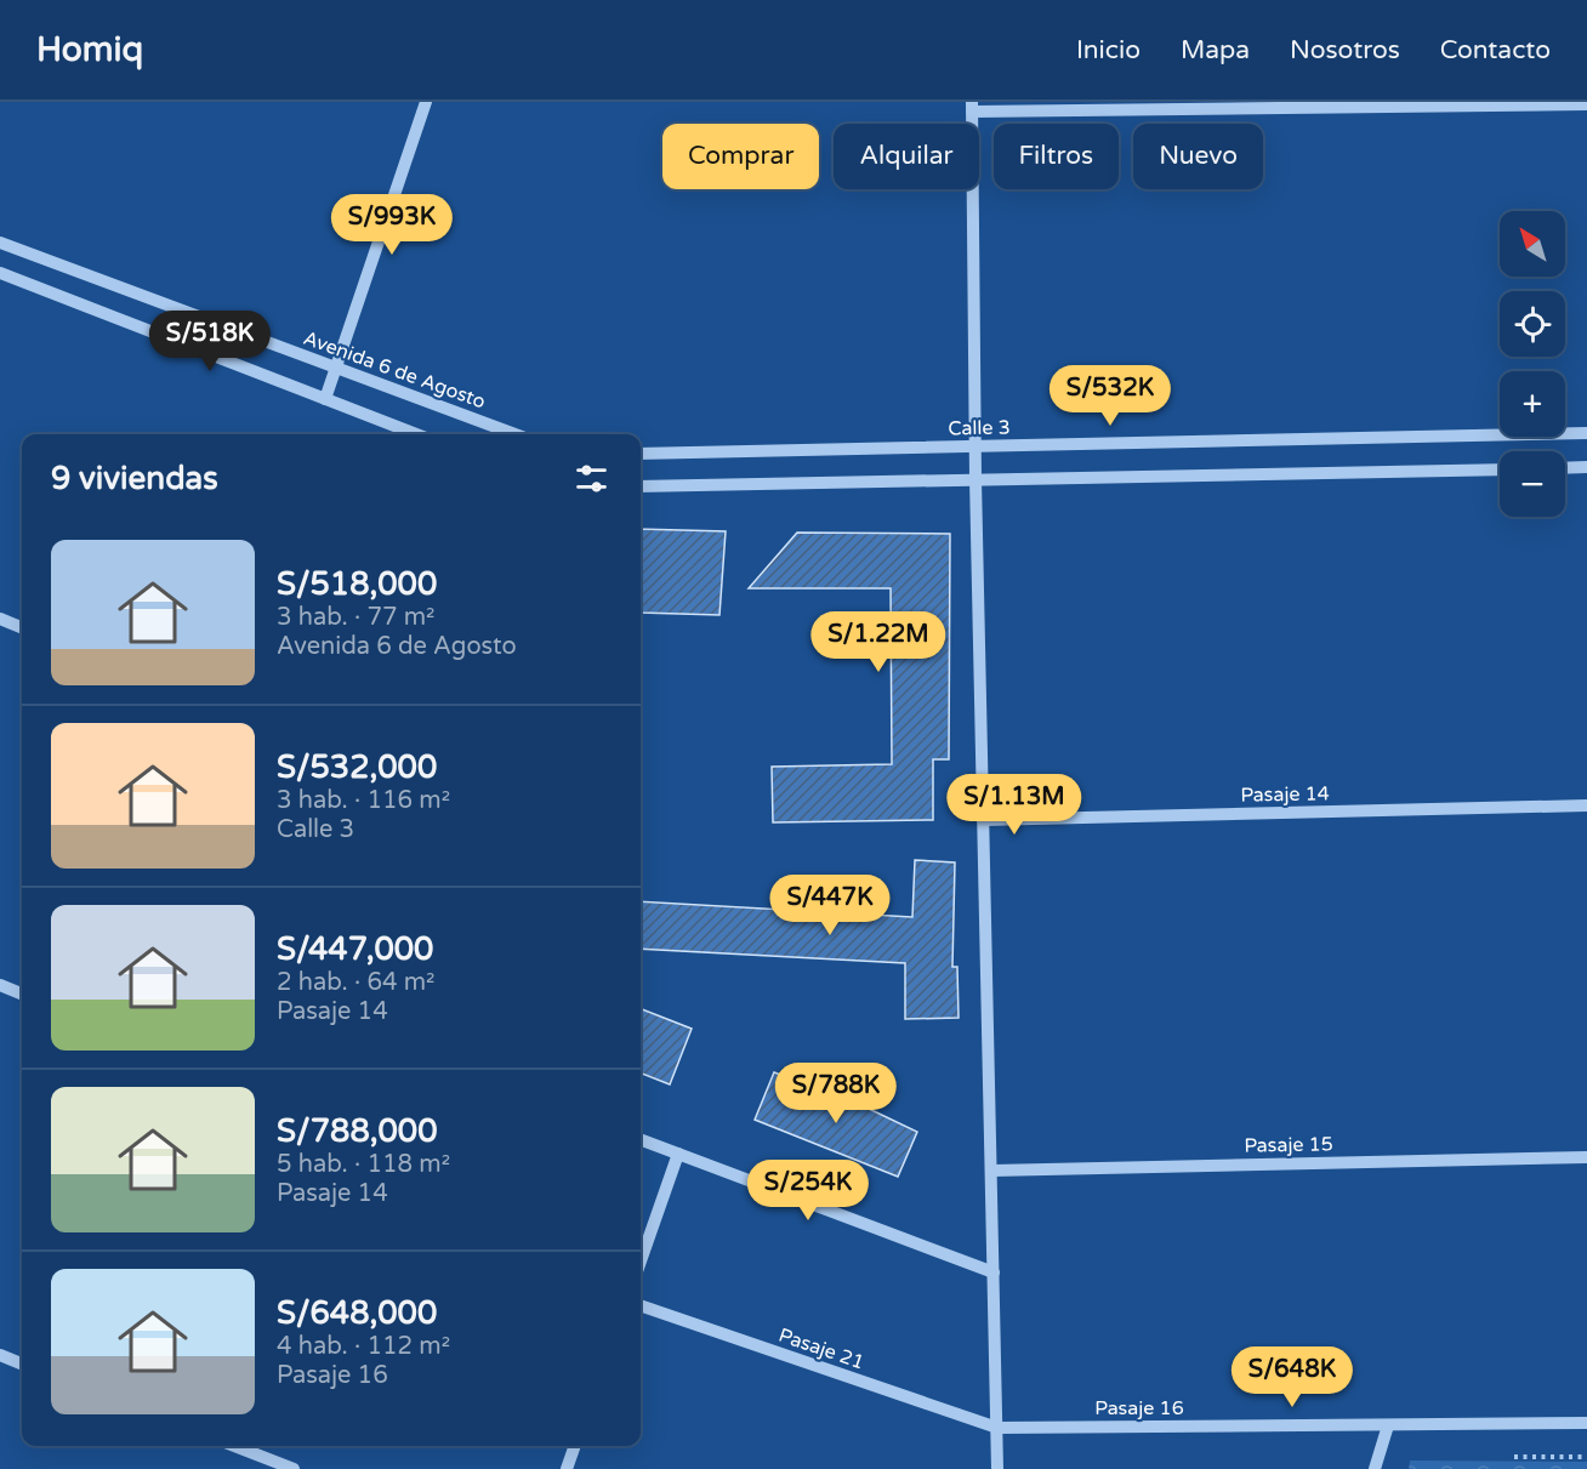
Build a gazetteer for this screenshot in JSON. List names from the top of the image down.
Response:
{
  "streets": {
    "street": [
      "Avenida 6 de Agosto",
      "Calle 3",
      "Pasaje 14",
      "Pasaje 15",
      "Pasaje 21",
      "Pasaje 16"
    ]
  },
  "crossings": [
    ["Pasaje 21", "Pasaje 16"]
  ],
  "north": "top left",
  "page": {
    "header": "Homiq",
    "nav": [
      "Inicio",
      "Mapa",
      "Nosotros",
      "Contacto"
    ],
    "chip": [
      "Comprar",
      "Alquilar",
      "Filtros",
      "Nuevo"
    ],
    "price": [
      "S/993K",
      "S/518K",
      "S/532K",
      "S/1.22M",
      "S/1.13M",
      "S/447K",
      "S/788K",
      "S/254K",
      "S/648K"
    ],
    "map_buttons": ["+", "−"],
    "heading": "9 viviendas",
    "list": [
      {
        "name": "S/518,000",
        "note": "3 hab. · 77 m² · Avenida 6 de Agosto"
      },
      {
        "name": "S/532,000",
        "note": "3 hab. · 116 m² · Calle 3"
      },
      {
        "name": "S/447,000",
        "note": "2 hab. · 64 m² · Pasaje 14"
      },
      {
        "name": "S/788,000",
        "note": "5 hab. · 118 m² · Pasaje 14"
      },
      {
        "name": "S/648,000",
        "note": "4 hab. · 112 m² · Pasaje 16"
      }
    ]
  }
}
